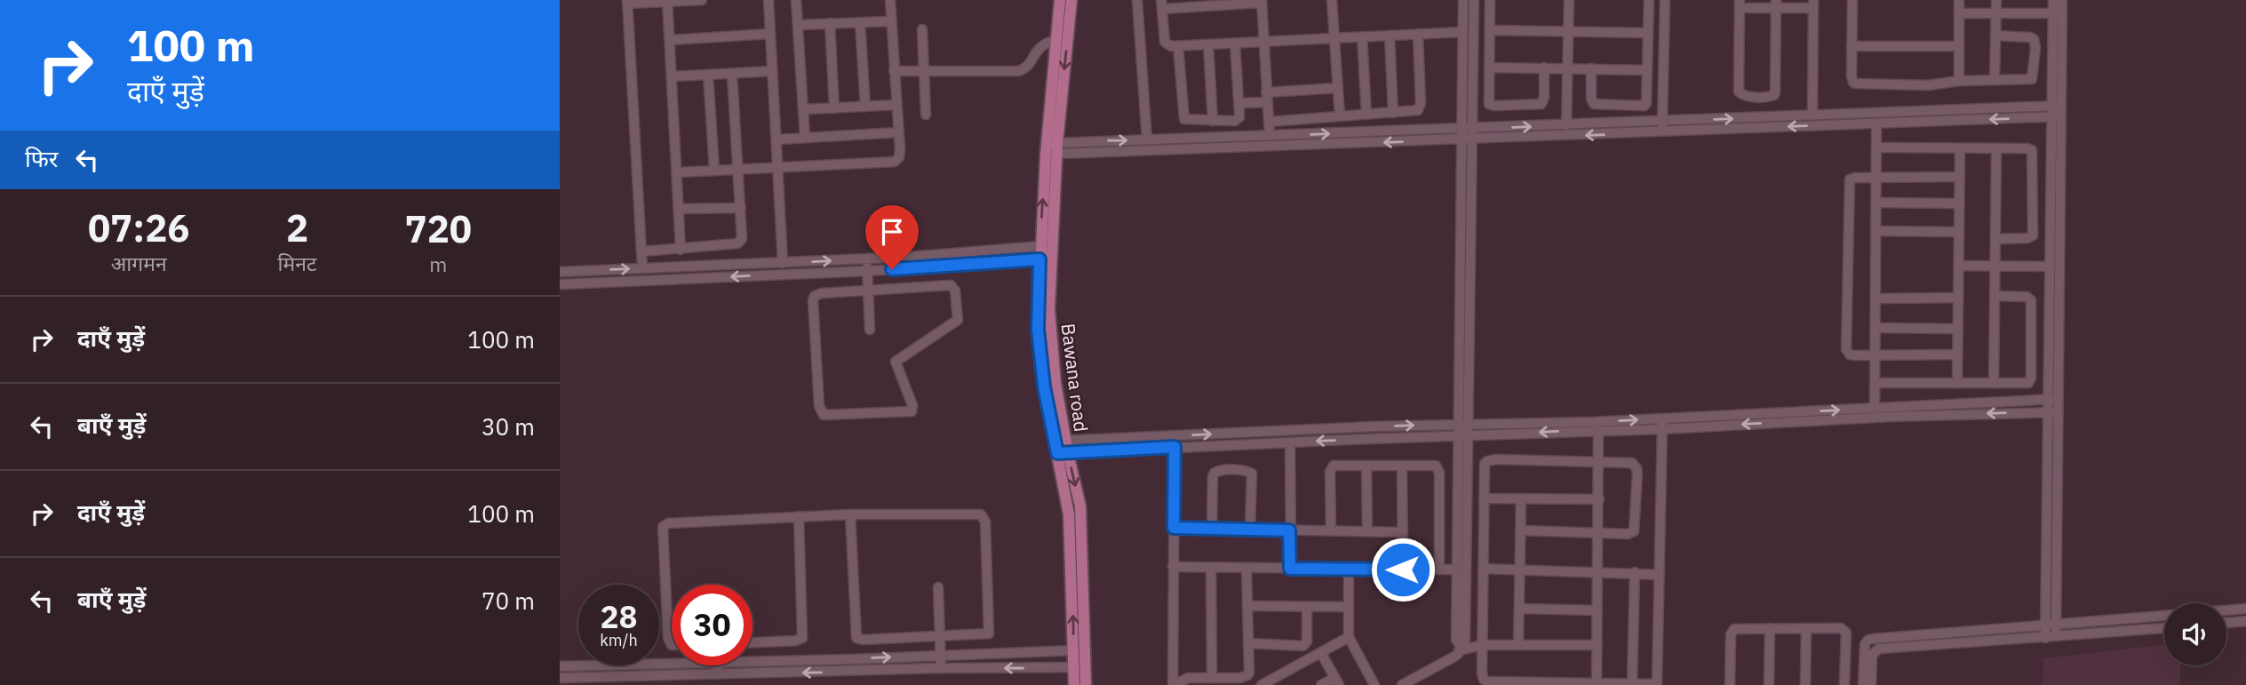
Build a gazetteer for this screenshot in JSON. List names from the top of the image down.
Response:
{
  "streets": {
    "main road": ["Bawana road"]
  },
  "page": {
    "turn": ["100 m", "दाएँ मुड़ें"],
    "then": "फिर",
    "eta": [
      "07:26",
      "आगमन",
      "2",
      "मिनट",
      "720",
      "m"
    ],
    "list": [
      {
        "name": "दाएँ मुड़ें",
        "value": "100 m"
      },
      {
        "name": "बाएँ मुड़ें",
        "value": "30 m"
      },
      {
        "name": "दाएँ मुड़ें",
        "value": "100 m"
      },
      {
        "name": "बाएँ मुड़ें",
        "value": "70 m"
      }
    ],
    "speed": "28 km/h",
    "limit": "30"
  }
}
